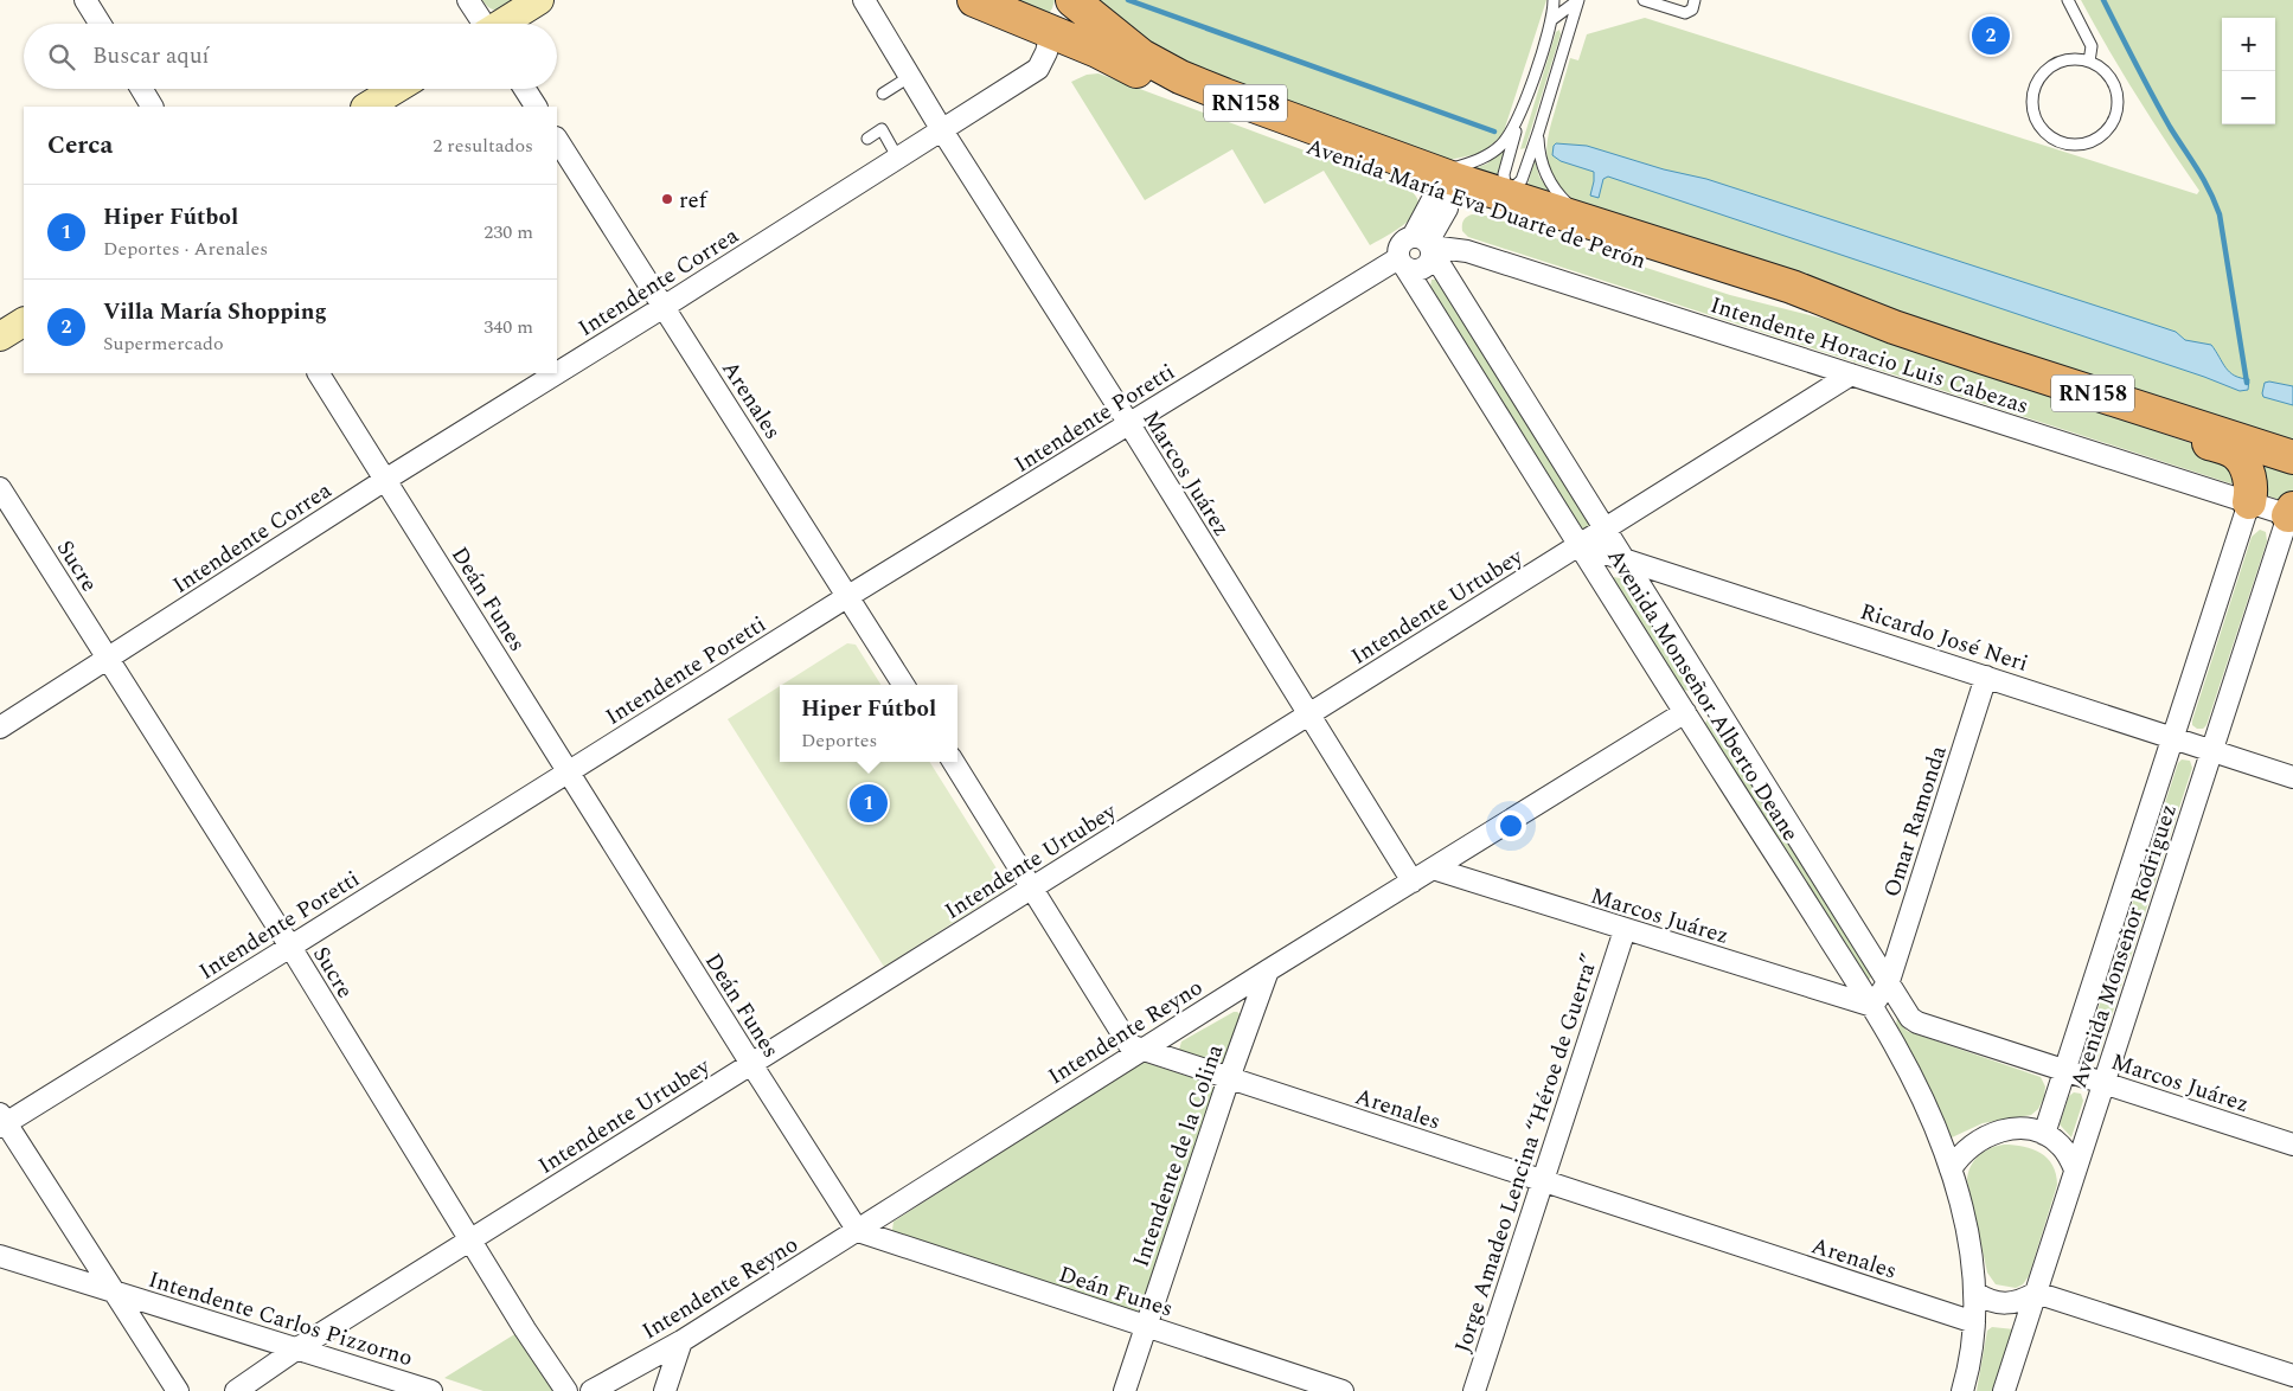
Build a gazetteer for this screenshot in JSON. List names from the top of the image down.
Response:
{
  "streets": {
    "highway": ["RN158", "Avenida María Eva Duarte de Perón"],
    "street": [
      "Intendente Correa",
      "Intendente Horacio Luis Cabezas",
      "Arenales",
      "Intendente Poretti",
      "Marcos Juárez",
      "Sucre",
      "Deán Funes",
      "Intendente Urtubey",
      "Ricardo José Neri",
      "Avenida Monseñor Alberto Deane",
      "Omar Ramonda",
      "Avenida Monseñor Rodriguez",
      "Intendente Reyno",
      "Jorge Amadeo Lencina “Héroe de Guerra”",
      "Intendente de la Colina",
      "Intendente Carlos Pizzorno"
    ]
  },
  "crossings": [
    ["Avenida María Eva Duarte de Perón", "Intendente Correa"],
    ["Intendente Correa", "Arenales"],
    ["Intendente Correa", "Marcos Juárez"],
    ["Intendente Correa", "Sucre"],
    ["Intendente Correa", "Deán Funes"],
    ["Intendente Horacio Luis Cabezas", "Intendente Poretti"],
    ["Intendente Horacio Luis Cabezas", "Intendente Urtubey"],
    ["Intendente Horacio Luis Cabezas", "Avenida Monseñor Alberto Deane"],
    ["Intendente Horacio Luis Cabezas", "Avenida Monseñor Rodriguez"],
    ["Arenales", "Intendente Poretti"],
    ["Arenales", "Intendente Urtubey"],
    ["Arenales", "Intendente Reyno"],
    ["Arenales", "Jorge Amadeo Lencina “Héroe de Guerra”"],
    ["Arenales", "Intendente de la Colina"],
    ["Intendente Poretti", "Marcos Juárez"],
    ["Intendente Poretti", "Sucre"],
    ["Intendente Poretti", "Deán Funes"],
    ["Intendente Poretti", "Avenida Monseñor Alberto Deane"],
    ["Marcos Juárez", "Intendente Urtubey"],
    ["Marcos Juárez", "Avenida Monseñor Alberto Deane"],
    ["Marcos Juárez", "Omar Ramonda"],
    ["Marcos Juárez", "Avenida Monseñor Rodriguez"],
    ["Marcos Juárez", "Intendente Reyno"],
    ["Marcos Juárez", "Jorge Amadeo Lencina “Héroe de Guerra”"],
    ["Sucre", "Intendente Urtubey"],
    ["Deán Funes", "Intendente Urtubey"],
    ["Deán Funes", "Intendente Reyno"],
    ["Deán Funes", "Intendente de la Colina"],
    ["Intendente Urtubey", "Ricardo José Neri"],
    ["Intendente Urtubey", "Avenida Monseñor Alberto Deane"],
    ["Intendente Urtubey", "Intendente Carlos Pizzorno"],
    ["Ricardo José Neri", "Avenida Monseñor Alberto Deane"],
    ["Ricardo José Neri", "Omar Ramonda"],
    ["Ricardo José Neri", "Avenida Monseñor Rodriguez"],
    ["Avenida Monseñor Alberto Deane", "Omar Ramonda"],
    ["Avenida Monseñor Alberto Deane", "Intendente Reyno"],
    ["Intendente Reyno", "Intendente de la Colina"]
  ],
  "places": ["ref"],
  "page": {
    "pins": ["2", "1"],
    "map_buttons": ["+", "−"],
    "search": "Buscar aquí",
    "heading": ["Cerca", "2 resultados"],
    "list": [
      {
        "mark": "1",
        "name": "Hiper Fútbol",
        "note": "Deportes · Arenales",
        "value": "230 m"
      },
      {
        "mark": "2",
        "name": "Villa María Shopping",
        "note": "Supermercado",
        "value": "340 m"
      }
    ],
    "popup": ["Hiper Fútbol", "Deportes"]
  }
}
